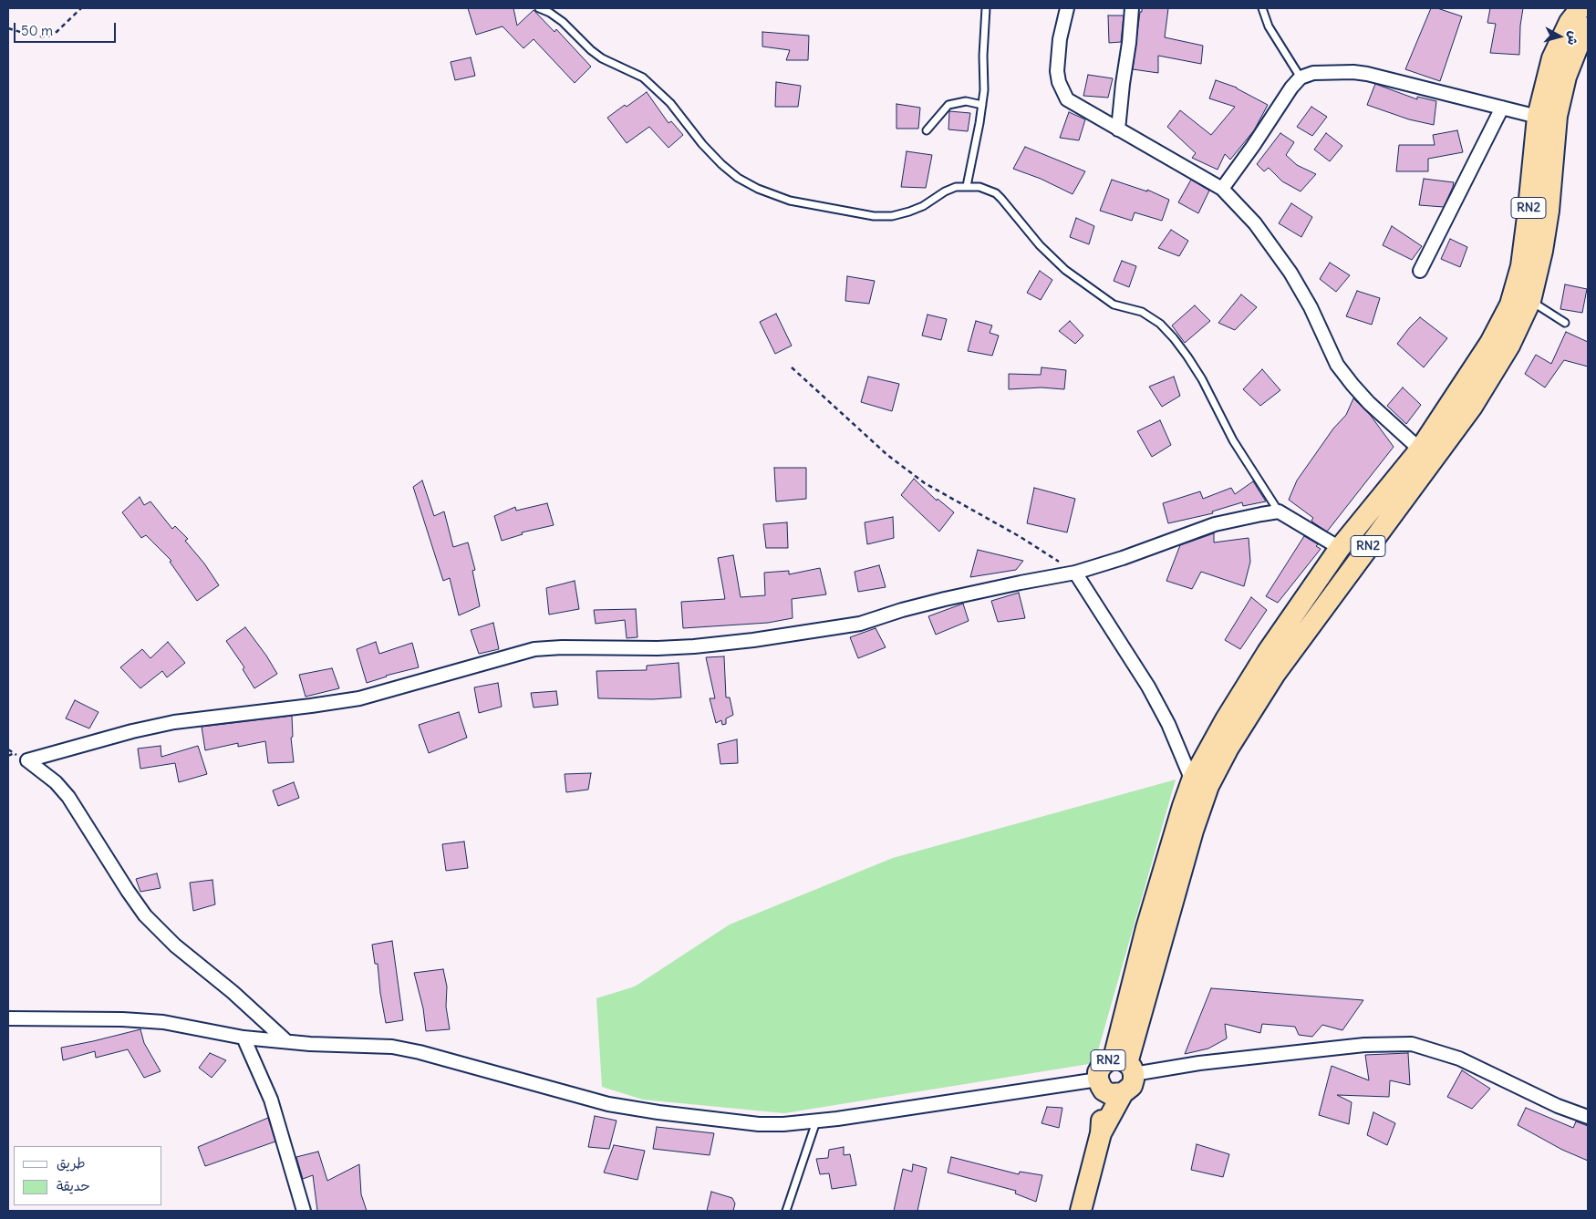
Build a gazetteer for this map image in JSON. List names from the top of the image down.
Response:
{
  "streets": {
    "highway": ["RN2"]
  },
  "legend": ["طريق", "حديقة"],
  "scale_bar": "50 m",
  "north": "right"
}
